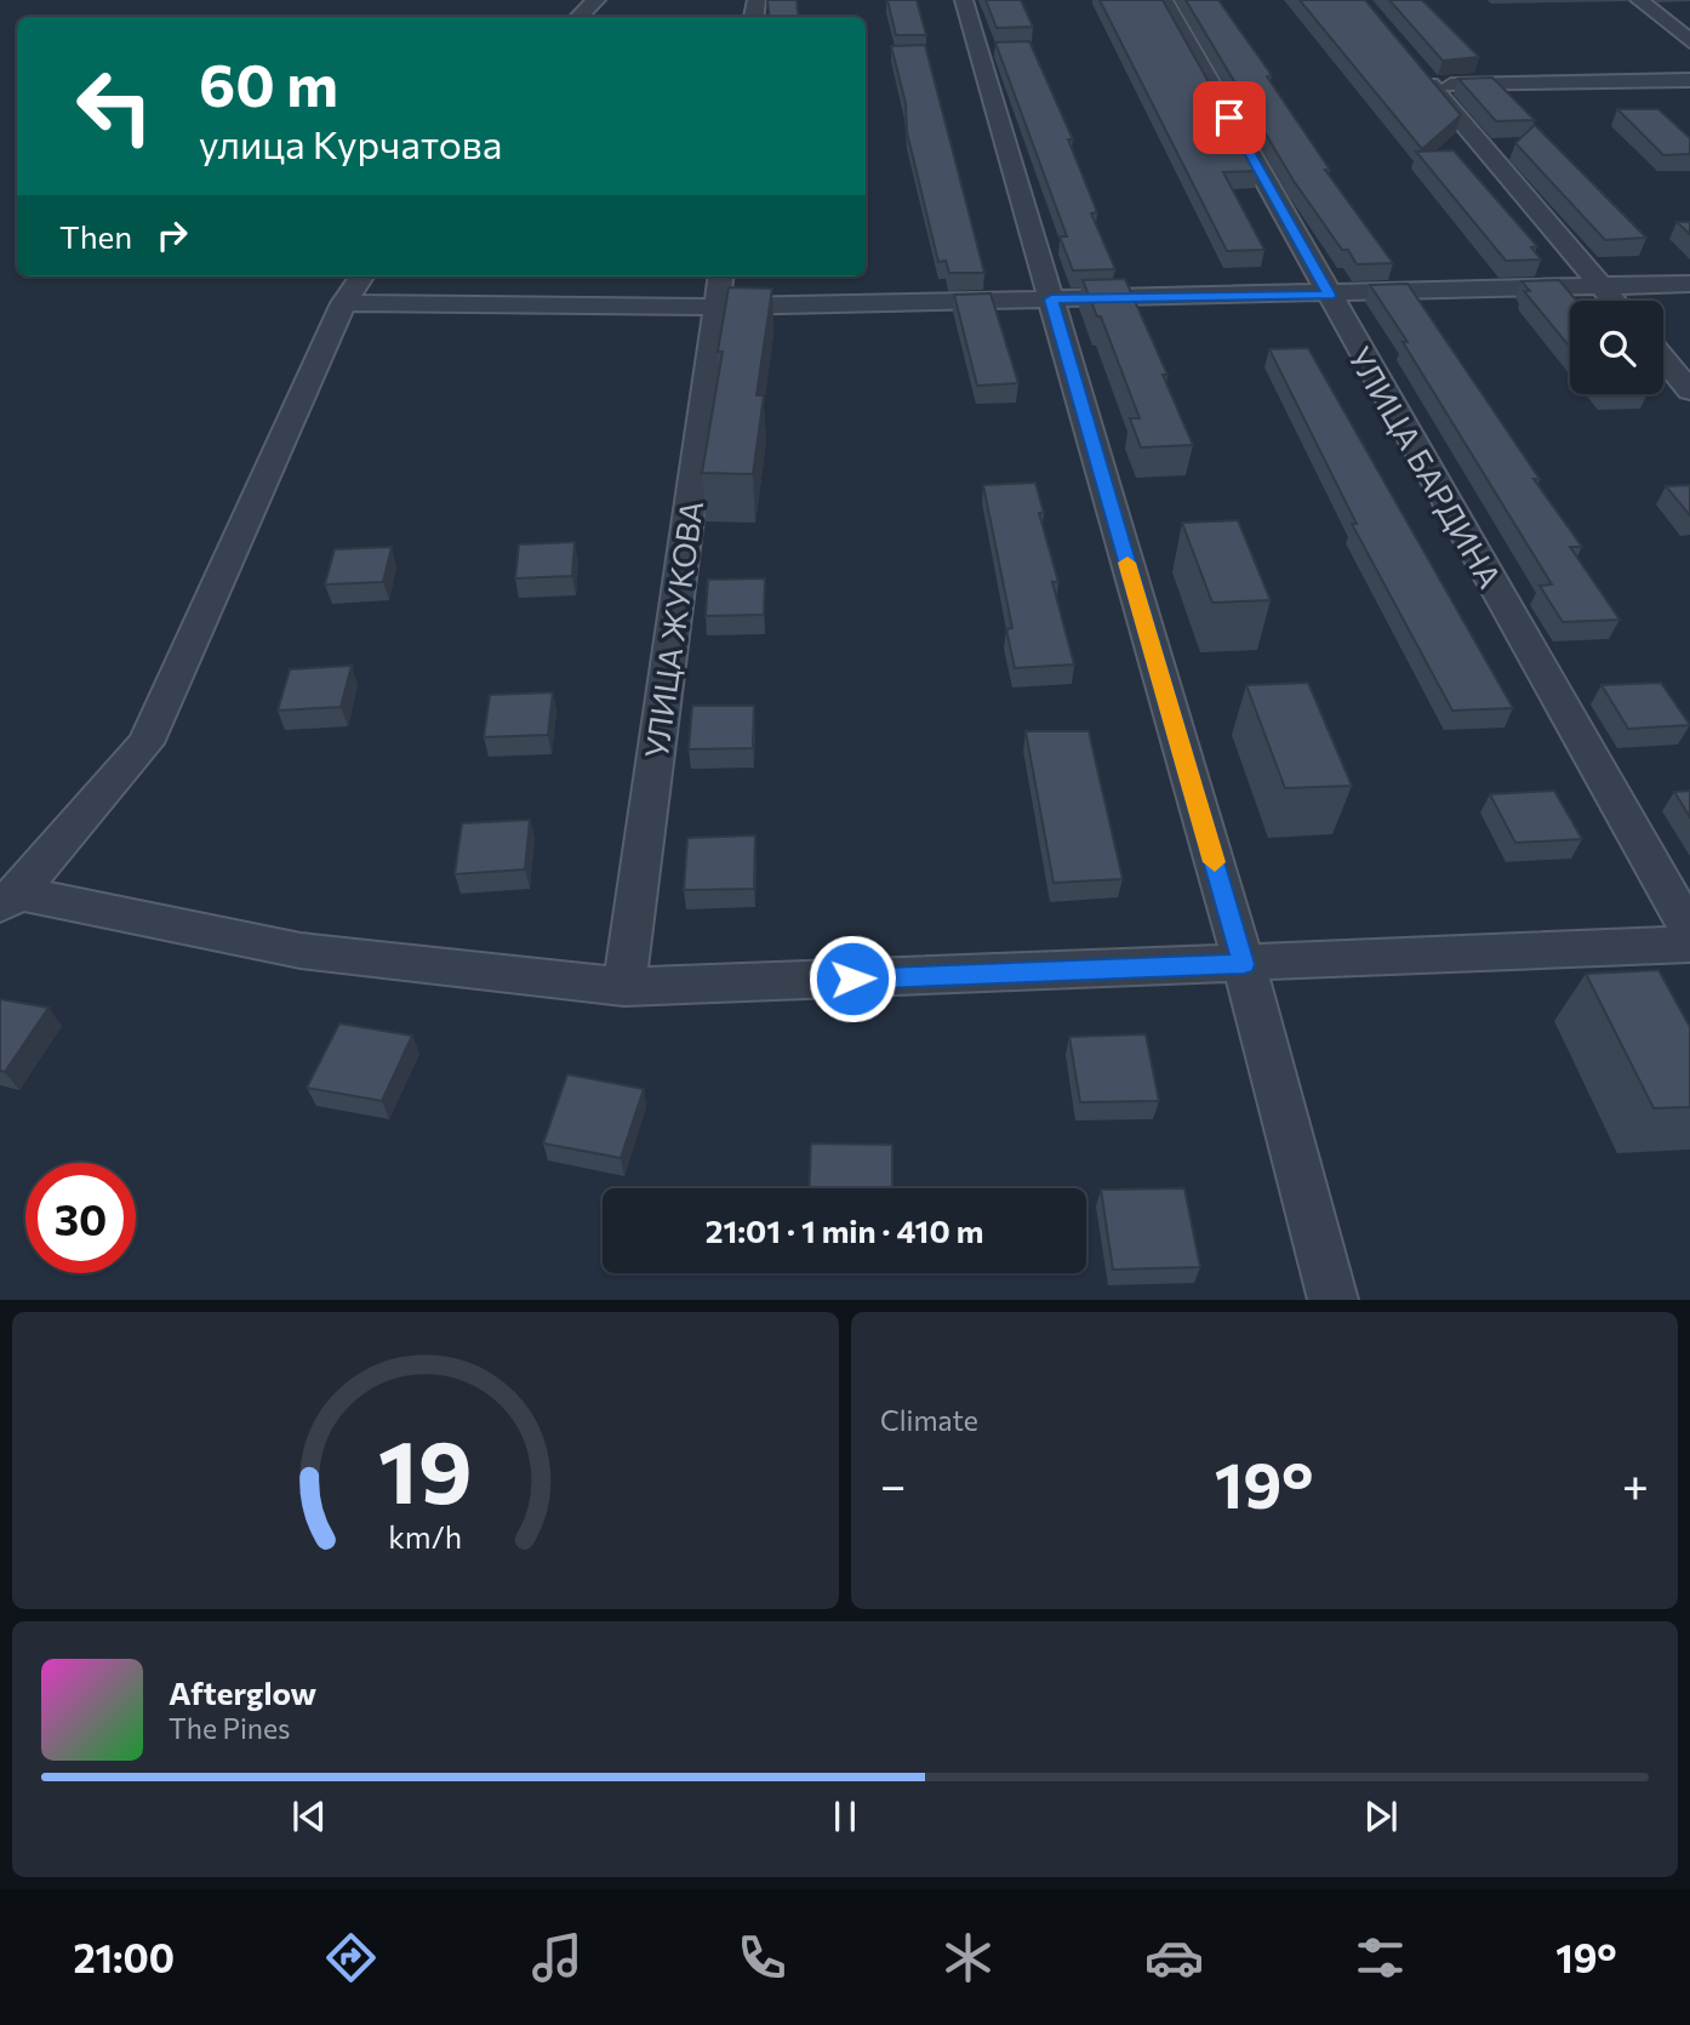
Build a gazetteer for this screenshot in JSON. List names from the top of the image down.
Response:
{
  "streets": {
    "street": ["УЛИЦА БАРДИНА", "УЛИЦА ЖУКОВА"]
  },
  "page": {
    "turn": ["60 m", "улица Курчатова"],
    "then": "Then",
    "limit": "30",
    "trip": "21:01 · 1 min · 410 m",
    "tile": "Climate",
    "heat": ["−", "19°", "+"],
    "song": ["Afterglow", "The Pines"],
    "tabs": ["21:00", "19°"],
    "gauge": ["19", "km/h"]
  }
}
